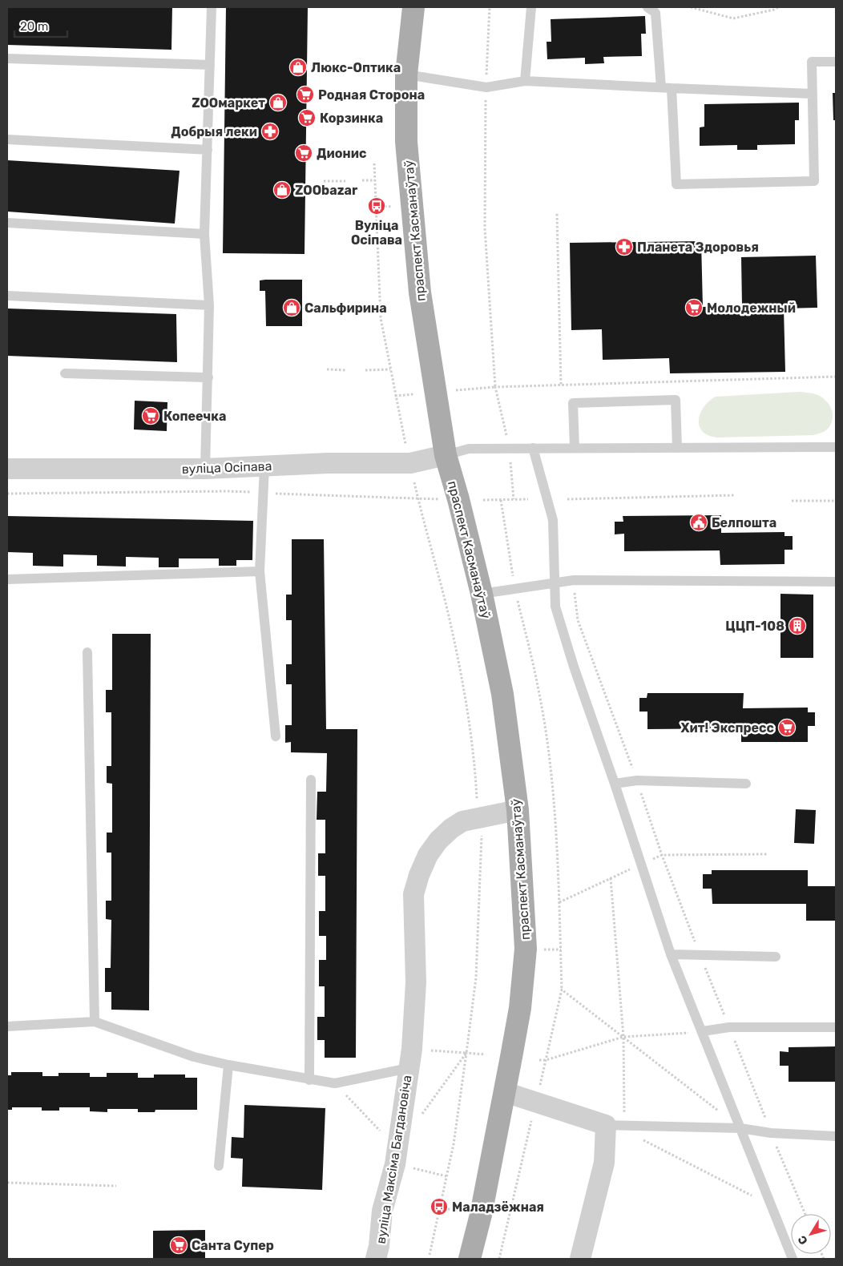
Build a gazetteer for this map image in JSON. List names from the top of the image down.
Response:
{
  "streets": {
    "main road": ["праспект Касманаўтаў"],
    "street": ["вуліца Осіпава", "вуліца Максіма Багдановіча"]
  },
  "crossings": [
    ["праспект Касманаўтаў", "вуліца Осіпава"],
    ["праспект Касманаўтаў", "вуліца Максіма Багдановіча"]
  ],
  "places": {
    "shop": [
      "Люкс-Оптика",
      "ZOOмаркет",
      "ZOObazar",
      "Сальфирина"
    ],
    "supermarket": [
      "Родная Сторона",
      "Корзинка",
      "Дионис",
      "Молодежный",
      "Копеечка",
      "Хит! Экспресс",
      "Санта Супер"
    ],
    "pharmacy": ["Добрыя леки", "Планета Здоровья"],
    "bus stop": ["Вуліца Осіпава", "Маладзёжная"],
    "public building": ["Белпошта"],
    "building": ["ЦЦП-108"]
  },
  "scale_bar": "20 m",
  "north": "bottom left"
}
